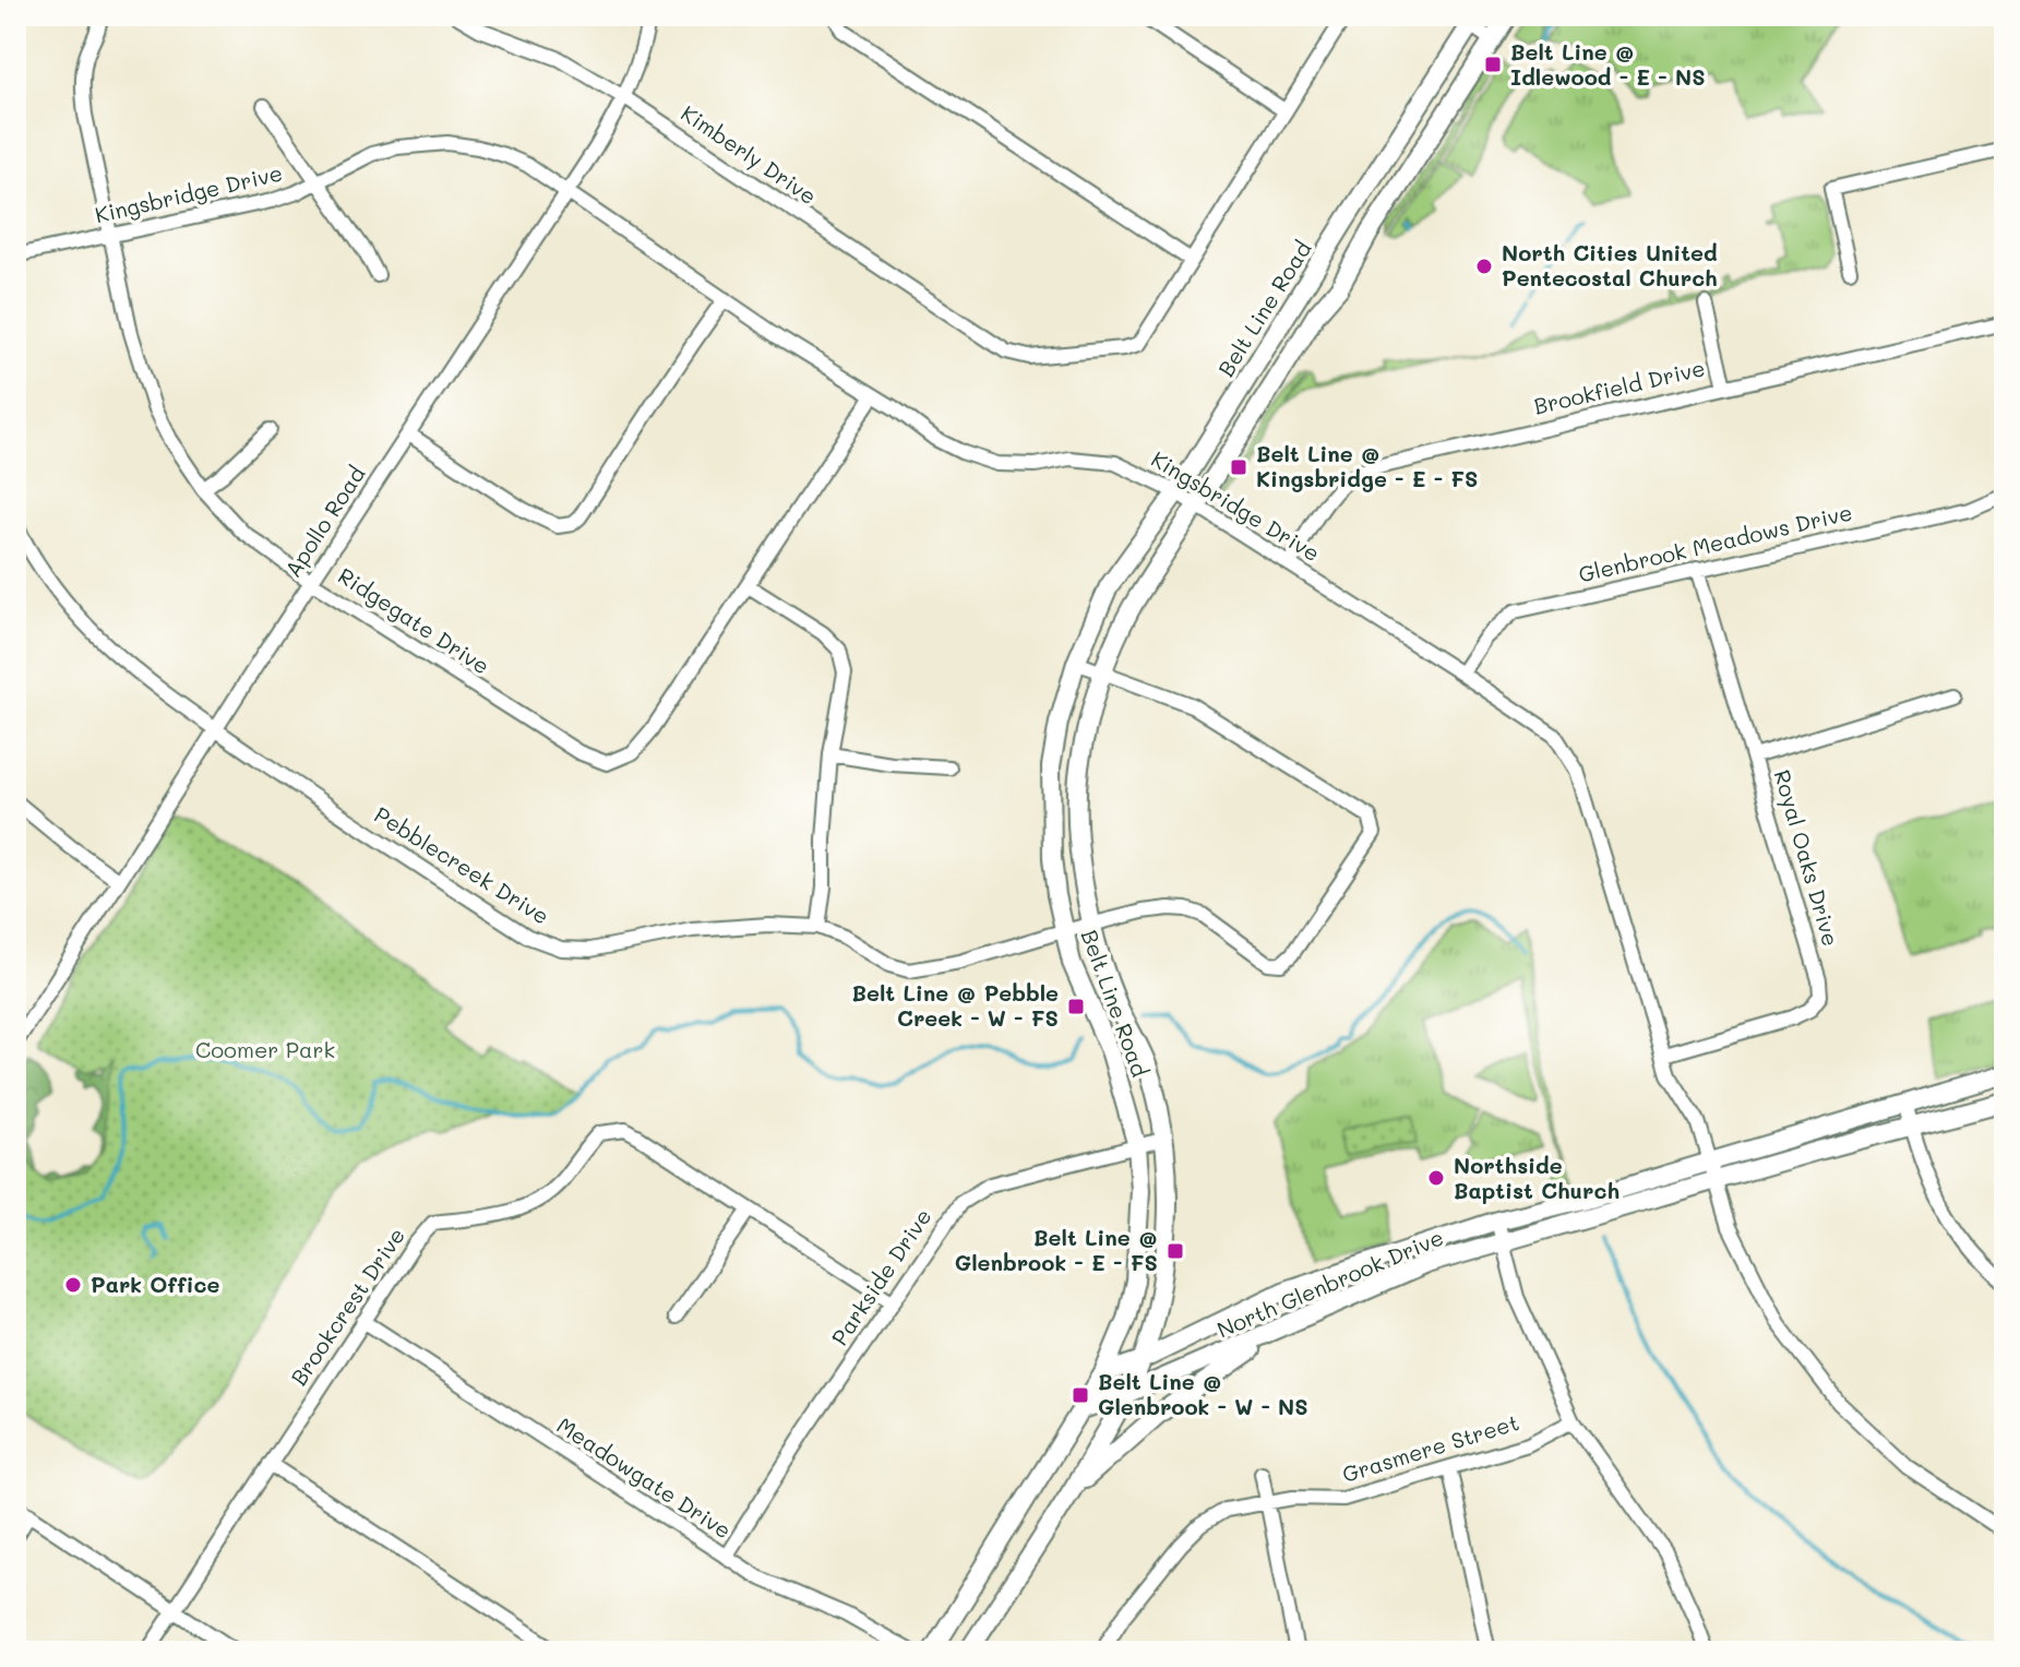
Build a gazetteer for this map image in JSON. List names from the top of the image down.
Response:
{
  "streets": {
    "main road": ["Belt Line Road", "North Glenbrook Drive"],
    "street": [
      "Kimberly Drive",
      "Kingsbridge Drive",
      "Brookfield Drive",
      "Apollo Road",
      "Glenbrook Meadows Drive",
      "Ridgegate Drive",
      "Royal Oaks Drive",
      "Pebblecreek Drive",
      "Parkside Drive",
      "Brookcrest Drive",
      "Grasmere Street",
      "Meadowgate Drive"
    ]
  },
  "crossings": [
    ["Kimberly Drive", "Apollo Road"],
    ["Kingsbridge Drive", "Belt Line Road"],
    ["Kingsbridge Drive", "Brookfield Drive"],
    ["Kingsbridge Drive", "Apollo Road"],
    ["Kingsbridge Drive", "Glenbrook Meadows Drive"],
    ["Kingsbridge Drive", "Ridgegate Drive"],
    ["Kingsbridge Drive", "Royal Oaks Drive"],
    ["Kingsbridge Drive", "North Glenbrook Drive"],
    ["Belt Line Road", "Pebblecreek Drive"],
    ["Belt Line Road", "Parkside Drive"],
    ["Belt Line Road", "North Glenbrook Drive"],
    ["Apollo Road", "Ridgegate Drive"],
    ["Apollo Road", "Pebblecreek Drive"],
    ["Glenbrook Meadows Drive", "Royal Oaks Drive"],
    ["Parkside Drive", "Brookcrest Drive"],
    ["Parkside Drive", "Meadowgate Drive"],
    ["Brookcrest Drive", "Meadowgate Drive"]
  ],
  "parks": ["Coomer Park"],
  "places": {
    "transit": [
      "Belt Line @ Idlewood - E - NS",
      "Belt Line @ Kingsbridge - E - FS",
      "Belt Line @ Pebble Creek - W - FS",
      "Belt Line @ Glenbrook - E - FS",
      "Belt Line @ Glenbrook - W - NS"
    ],
    "other": ["North Cities United Pentecostal Church", "Northside Baptist Church", "Park Office"]
  }
}
